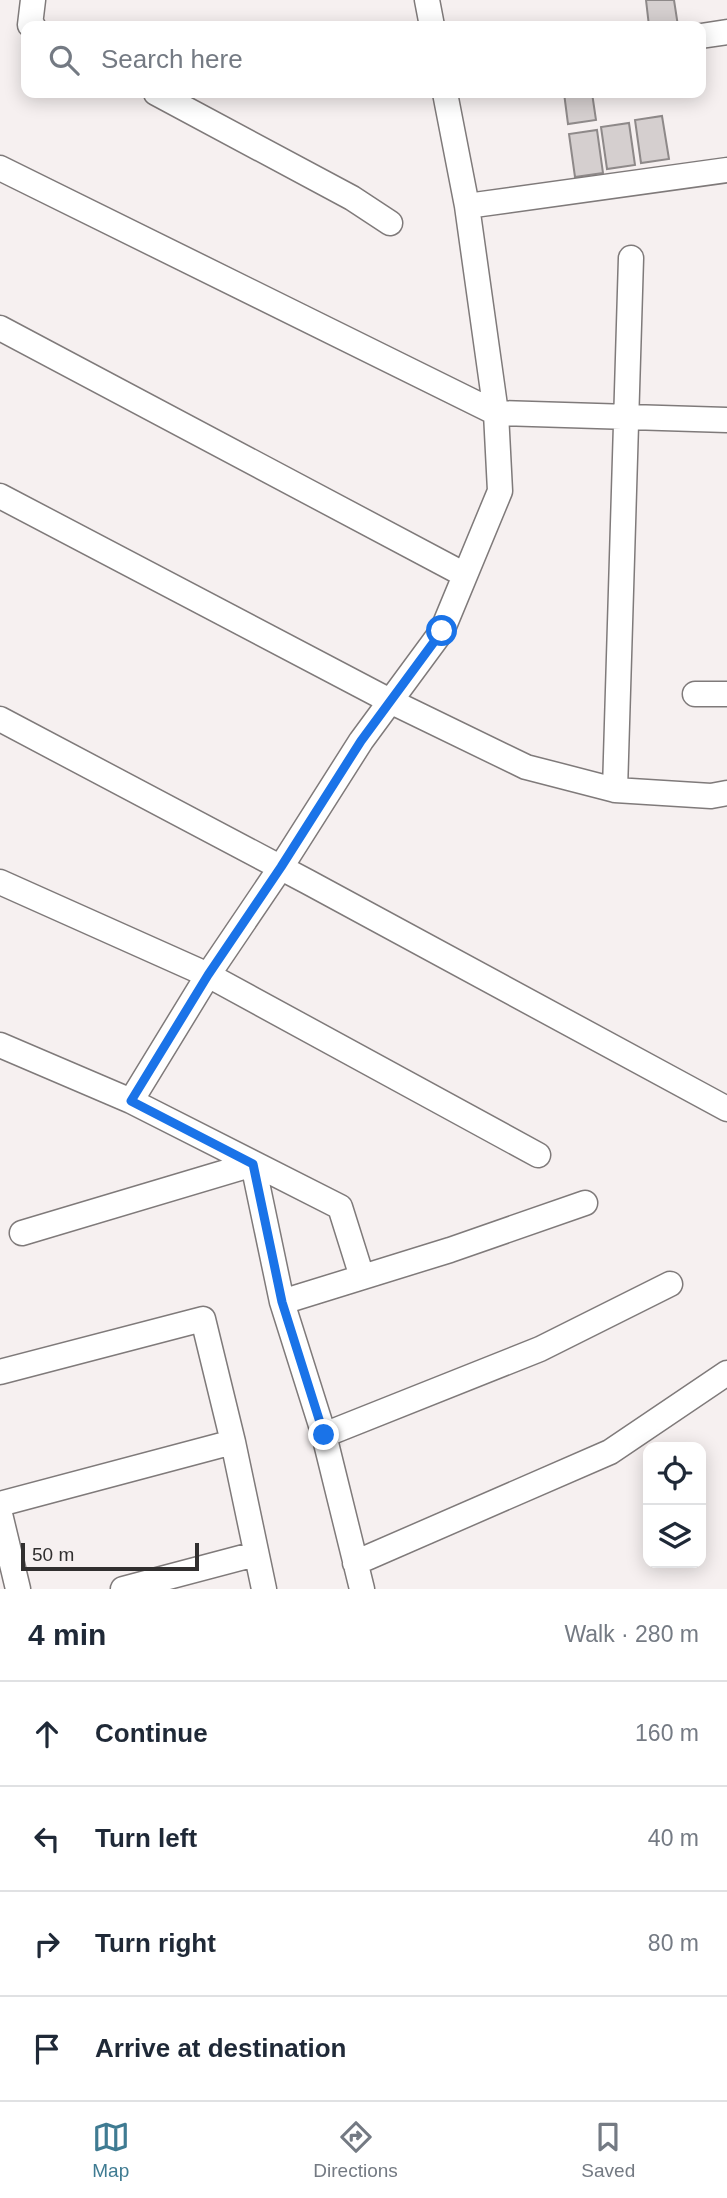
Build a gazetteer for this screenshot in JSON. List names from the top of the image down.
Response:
{
  "scale_bar": "50 m",
  "page": {
    "search": "Search here",
    "scale": "50 m",
    "heading": ["4 min", "Walk · 280 m"],
    "list": [
      ["Continue", "160 m"],
      ["Turn left", "40 m"],
      ["Turn right", "80 m"],
      "Arrive at destination"
    ],
    "nav": ["Map", "Directions", "Saved"]
  }
}
